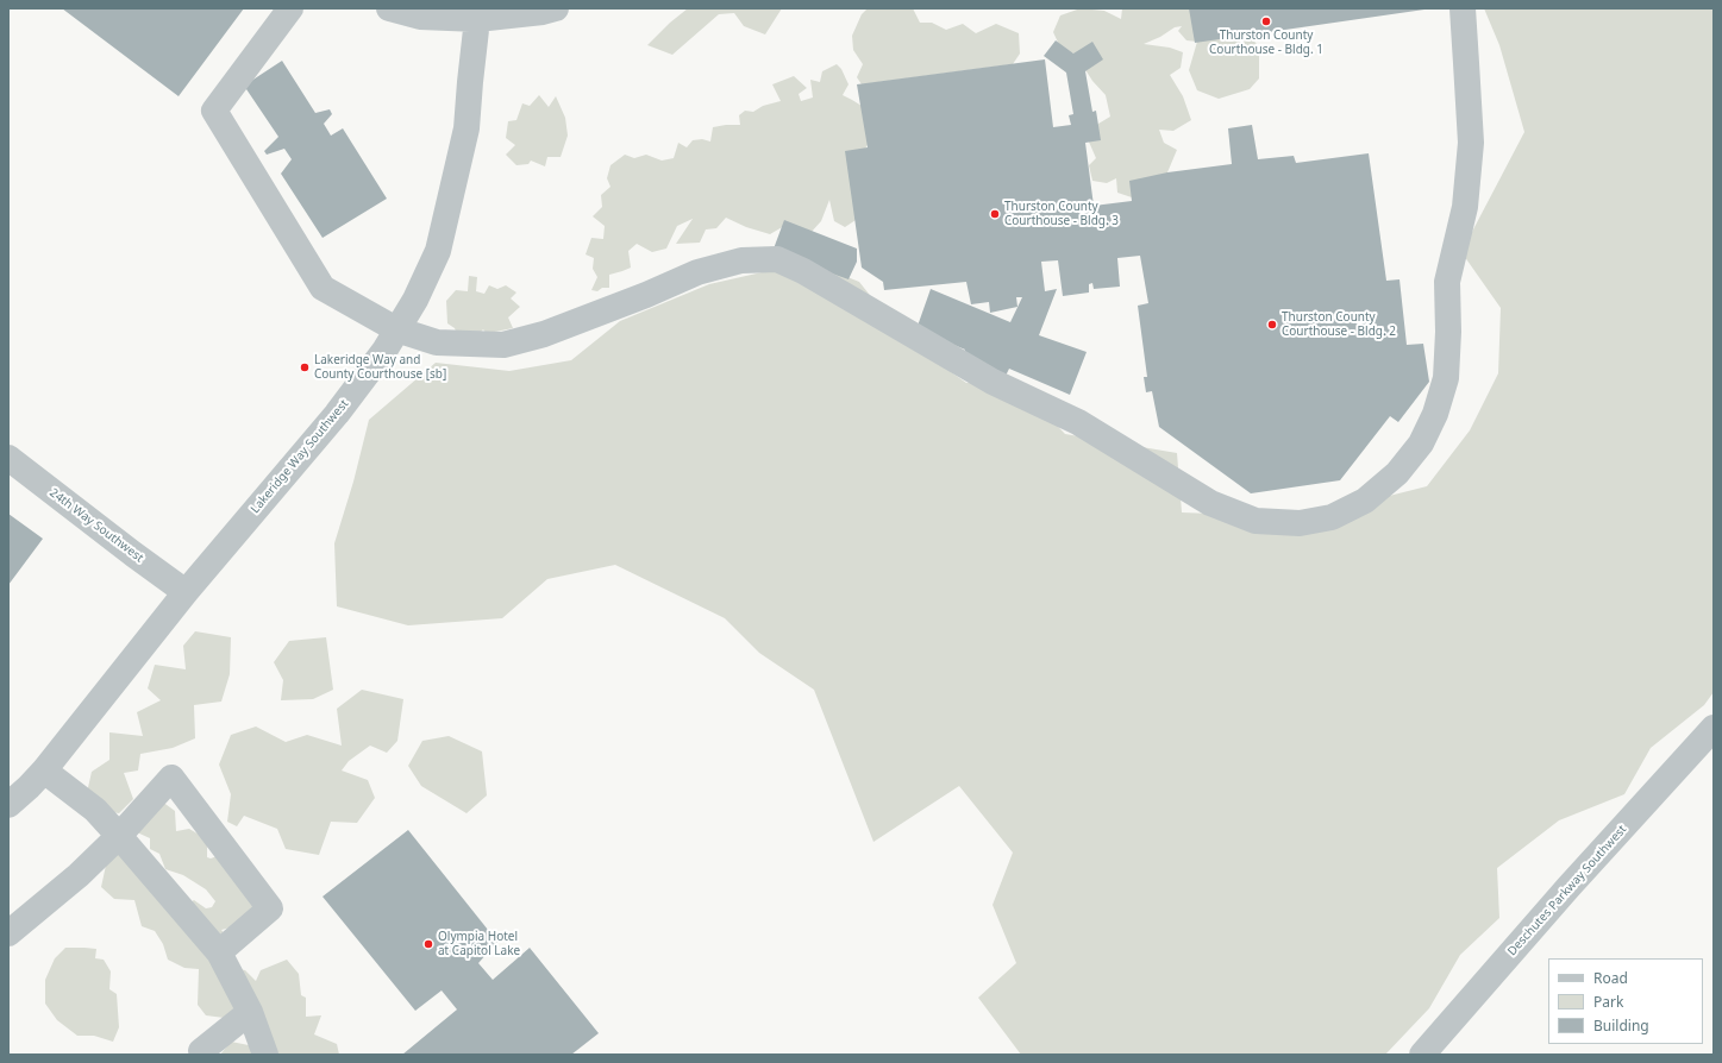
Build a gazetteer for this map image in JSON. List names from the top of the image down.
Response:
{
  "streets": {
    "street": ["Lakeridge Way Southwest", "24th Way Southwest", "Deschutes Parkway Southwest"]
  },
  "crossings": [
    ["Lakeridge Way Southwest", "24th Way Southwest"]
  ],
  "places": [
    "Thurston County Courthouse - Bldg. 1",
    "Thurston County Courthouse - Bldg. 3",
    "Thurston County Courthouse - Bldg. 2",
    "Lakeridge Way and County Courthouse [sb]",
    "Olympia Hotel at Capitol Lake"
  ],
  "legend": ["Road", "Park", "Building"]
}
